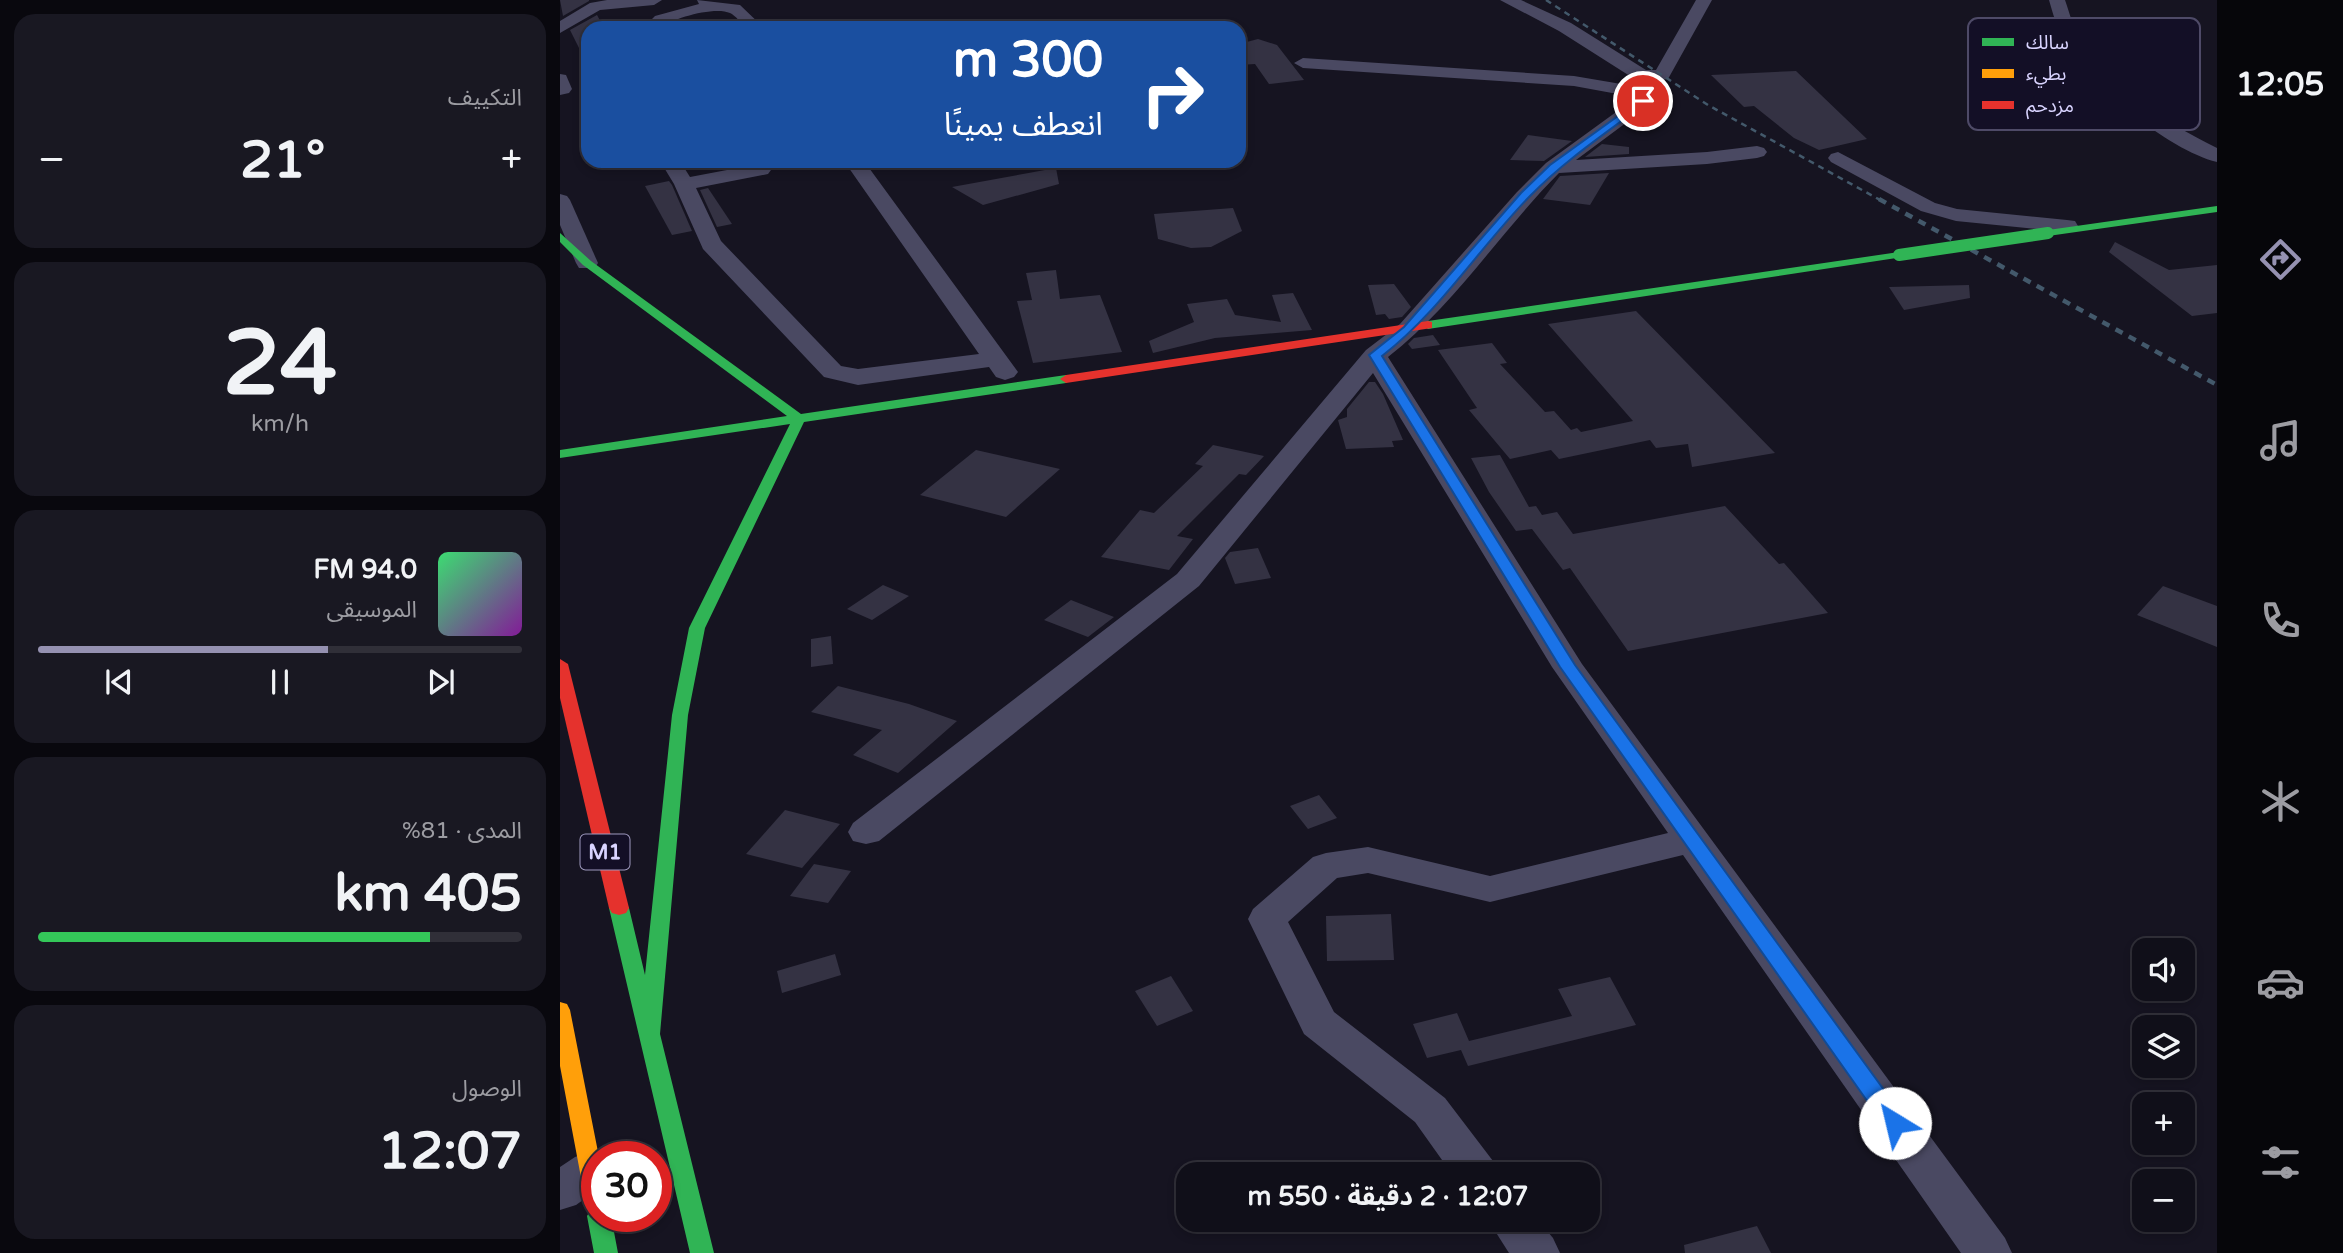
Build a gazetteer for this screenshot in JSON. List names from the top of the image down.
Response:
{
  "streets": {
    "main road": ["M1"]
  },
  "legend": ["سالك", "بطيء", "مزدحم"],
  "page": {
    "tabs": "12:05",
    "tile": [
      "التكييف",
      ["24", "km/h"],
      ["المدى · 81%", "405 km"],
      ["الوصول", "12:07"]
    ],
    "turn": ["300 m", "انعطف يمينًا"],
    "heat": ["−", "21°", "+"],
    "song": ["94.0 FM", "الموسيقى"],
    "map_buttons": ["+", "−"],
    "limit": "30",
    "trip": "12:07 · 2 دقيقة · 550 m"
  }
}
